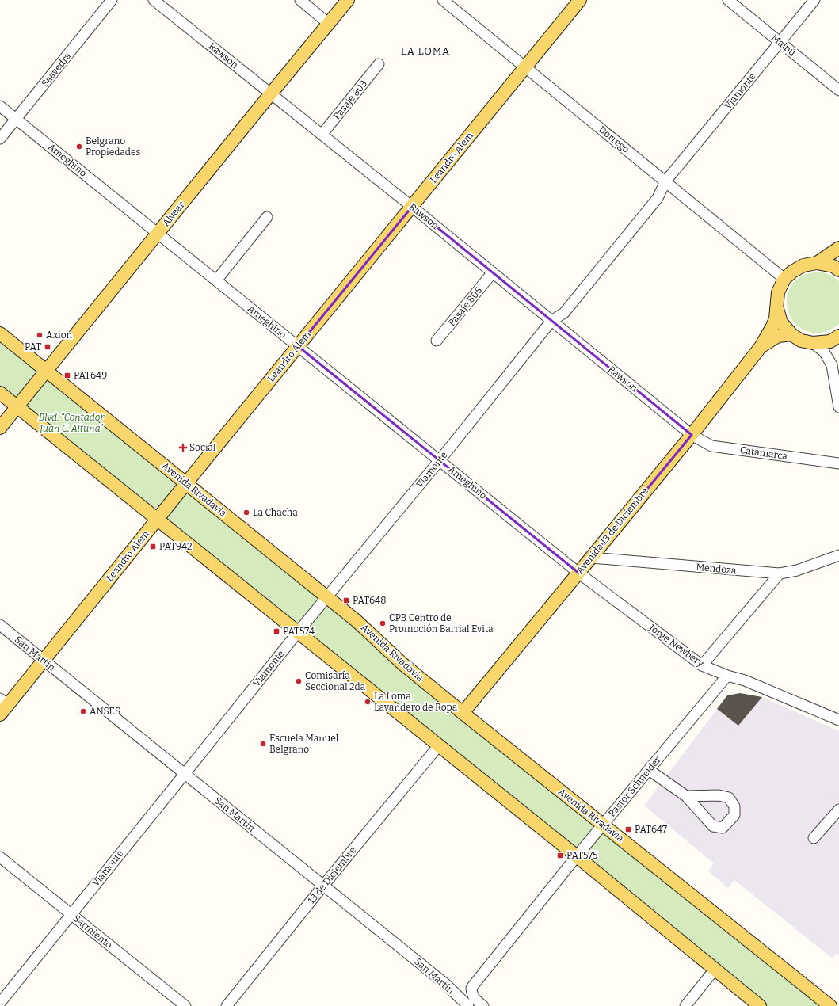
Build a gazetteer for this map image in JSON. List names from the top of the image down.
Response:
{
  "streets": {
    "main road": [
      "Leandro Alem",
      "Alvear",
      "Avenida Rivadavia",
      "Avenida 13 de Diciembre"
    ],
    "street": [
      "Maipú",
      "Rawson",
      "Saavedra",
      "Viamonte",
      "Pasaje 803",
      "Dorrego",
      "Ameghino",
      "Pasaje 805",
      "Catamarca",
      "Mendoza",
      "Jorge Newbery",
      "San Martín",
      "Pastor Schneider",
      "13 de Diciembre",
      "Sarmiento"
    ]
  },
  "crossings": [
    ["Maipú", "Viamonte"],
    ["Rawson", "Viamonte"],
    ["Rawson", "Pasaje 803"],
    ["Rawson", "Leandro Alem"],
    ["Rawson", "Alvear"],
    ["Rawson", "Pasaje 805"],
    ["Rawson", "Catamarca"],
    ["Rawson", "Avenida 13 de Diciembre"],
    ["Saavedra", "Ameghino"],
    ["Viamonte", "Dorrego"],
    ["Viamonte", "Ameghino"],
    ["Viamonte", "Avenida Rivadavia"],
    ["Viamonte", "San Martín"],
    ["Viamonte", "Sarmiento"],
    ["Dorrego", "Leandro Alem"],
    ["Leandro Alem", "Ameghino"],
    ["Leandro Alem", "Avenida Rivadavia"],
    ["Leandro Alem", "San Martín"],
    ["Ameghino", "Alvear"],
    ["Ameghino", "Avenida 13 de Diciembre"],
    ["Ameghino", "Jorge Newbery"],
    ["Alvear", "Avenida Rivadavia"],
    ["Catamarca", "Avenida 13 de Diciembre"],
    ["Avenida Rivadavia", "Avenida 13 de Diciembre"],
    ["Avenida Rivadavia", "Pastor Schneider"],
    ["Avenida 13 de Diciembre", "Mendoza"],
    ["Avenida 13 de Diciembre", "Jorge Newbery"],
    ["Jorge Newbery", "Pastor Schneider"],
    ["San Martín", "13 de Diciembre"]
  ],
  "districts": ["LA LOMA"],
  "parks": ["Blvd. “Contador Juan C. Altuna”"],
  "places": {
    "other": [
      "Belgrano Propiedades",
      "Axion",
      "La Chacha",
      "CPB Centro de Promoción Barrial Evita",
      "Comisaría Seccional 2da",
      "La Loma Lavandero de Ropa",
      "ANSES",
      "Escuela Manuel Belgrano"
    ],
    "transit": [
      "PAT",
      "PAT649",
      "PAT942",
      "PAT648",
      "PAT574",
      "PAT647",
      "PAT575"
    ],
    "health": ["Social"]
  }
}
